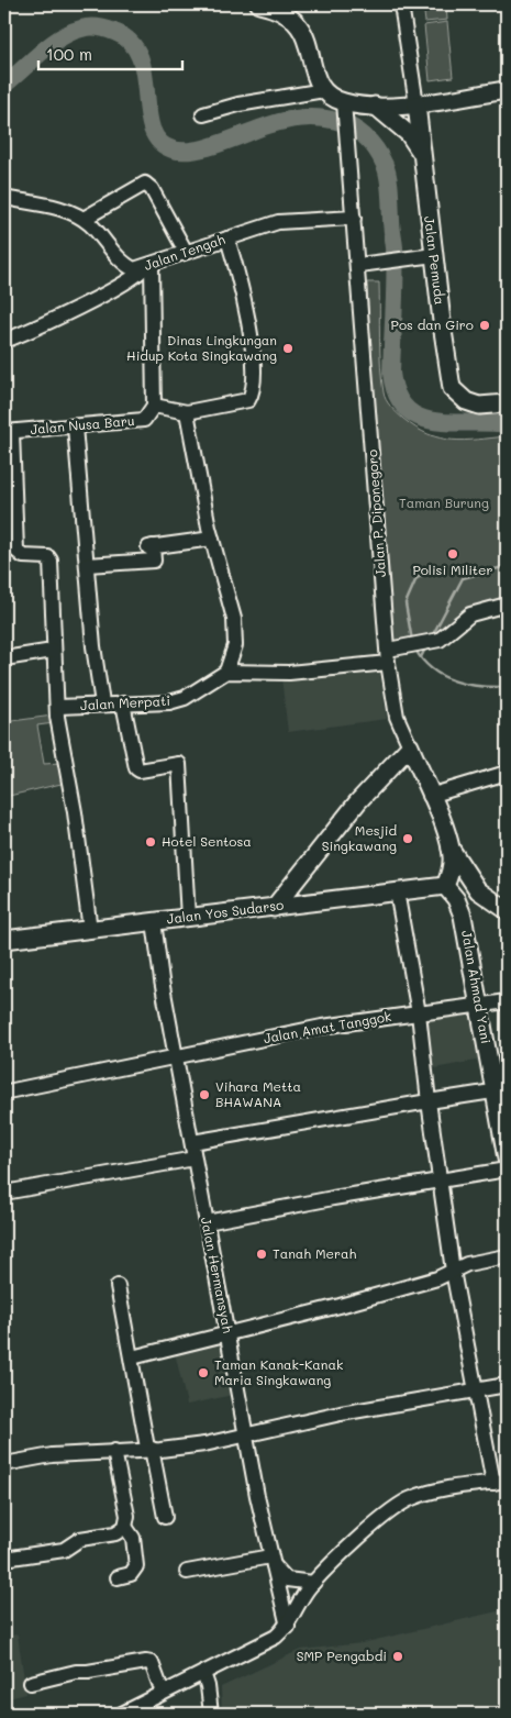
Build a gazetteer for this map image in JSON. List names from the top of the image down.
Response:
{
  "streets": {
    "main road": ["Jalan Pemuda", "Jalan Yos Sudarso", "Jalan Ahmad Yani"],
    "street": [
      "Jalan Tengah",
      "Jalan Nusa Baru",
      "Jalan P. Diponegoro",
      "Jalan Merpati",
      "Jalan Amat Tanggok",
      "Jalan Hermansyah"
    ]
  },
  "crossings": [
    ["Jalan Tengah", "Jalan P. Diponegoro"],
    ["Jalan Yos Sudarso", "Jalan Ahmad Yani"],
    ["Jalan Yos Sudarso", "Jalan Hermansyah"],
    ["Jalan Ahmad Yani", "Jalan Amat Tanggok"],
    ["Jalan Amat Tanggok", "Jalan Hermansyah"]
  ],
  "parks": ["Taman Burung"],
  "places": [
    "Pos dan Giro",
    "Dinas Lingkungan Hidup Kota Singkawang",
    "Polisi Militer",
    "Mesjid Singkawang",
    "Hotel Sentosa",
    "Vihara Metta BHAWANA",
    "Tanah Merah",
    "Taman Kanak-Kanak Maria Singkawang",
    "SMP Pengabdi"
  ],
  "scale_bar": "100 m"
}
